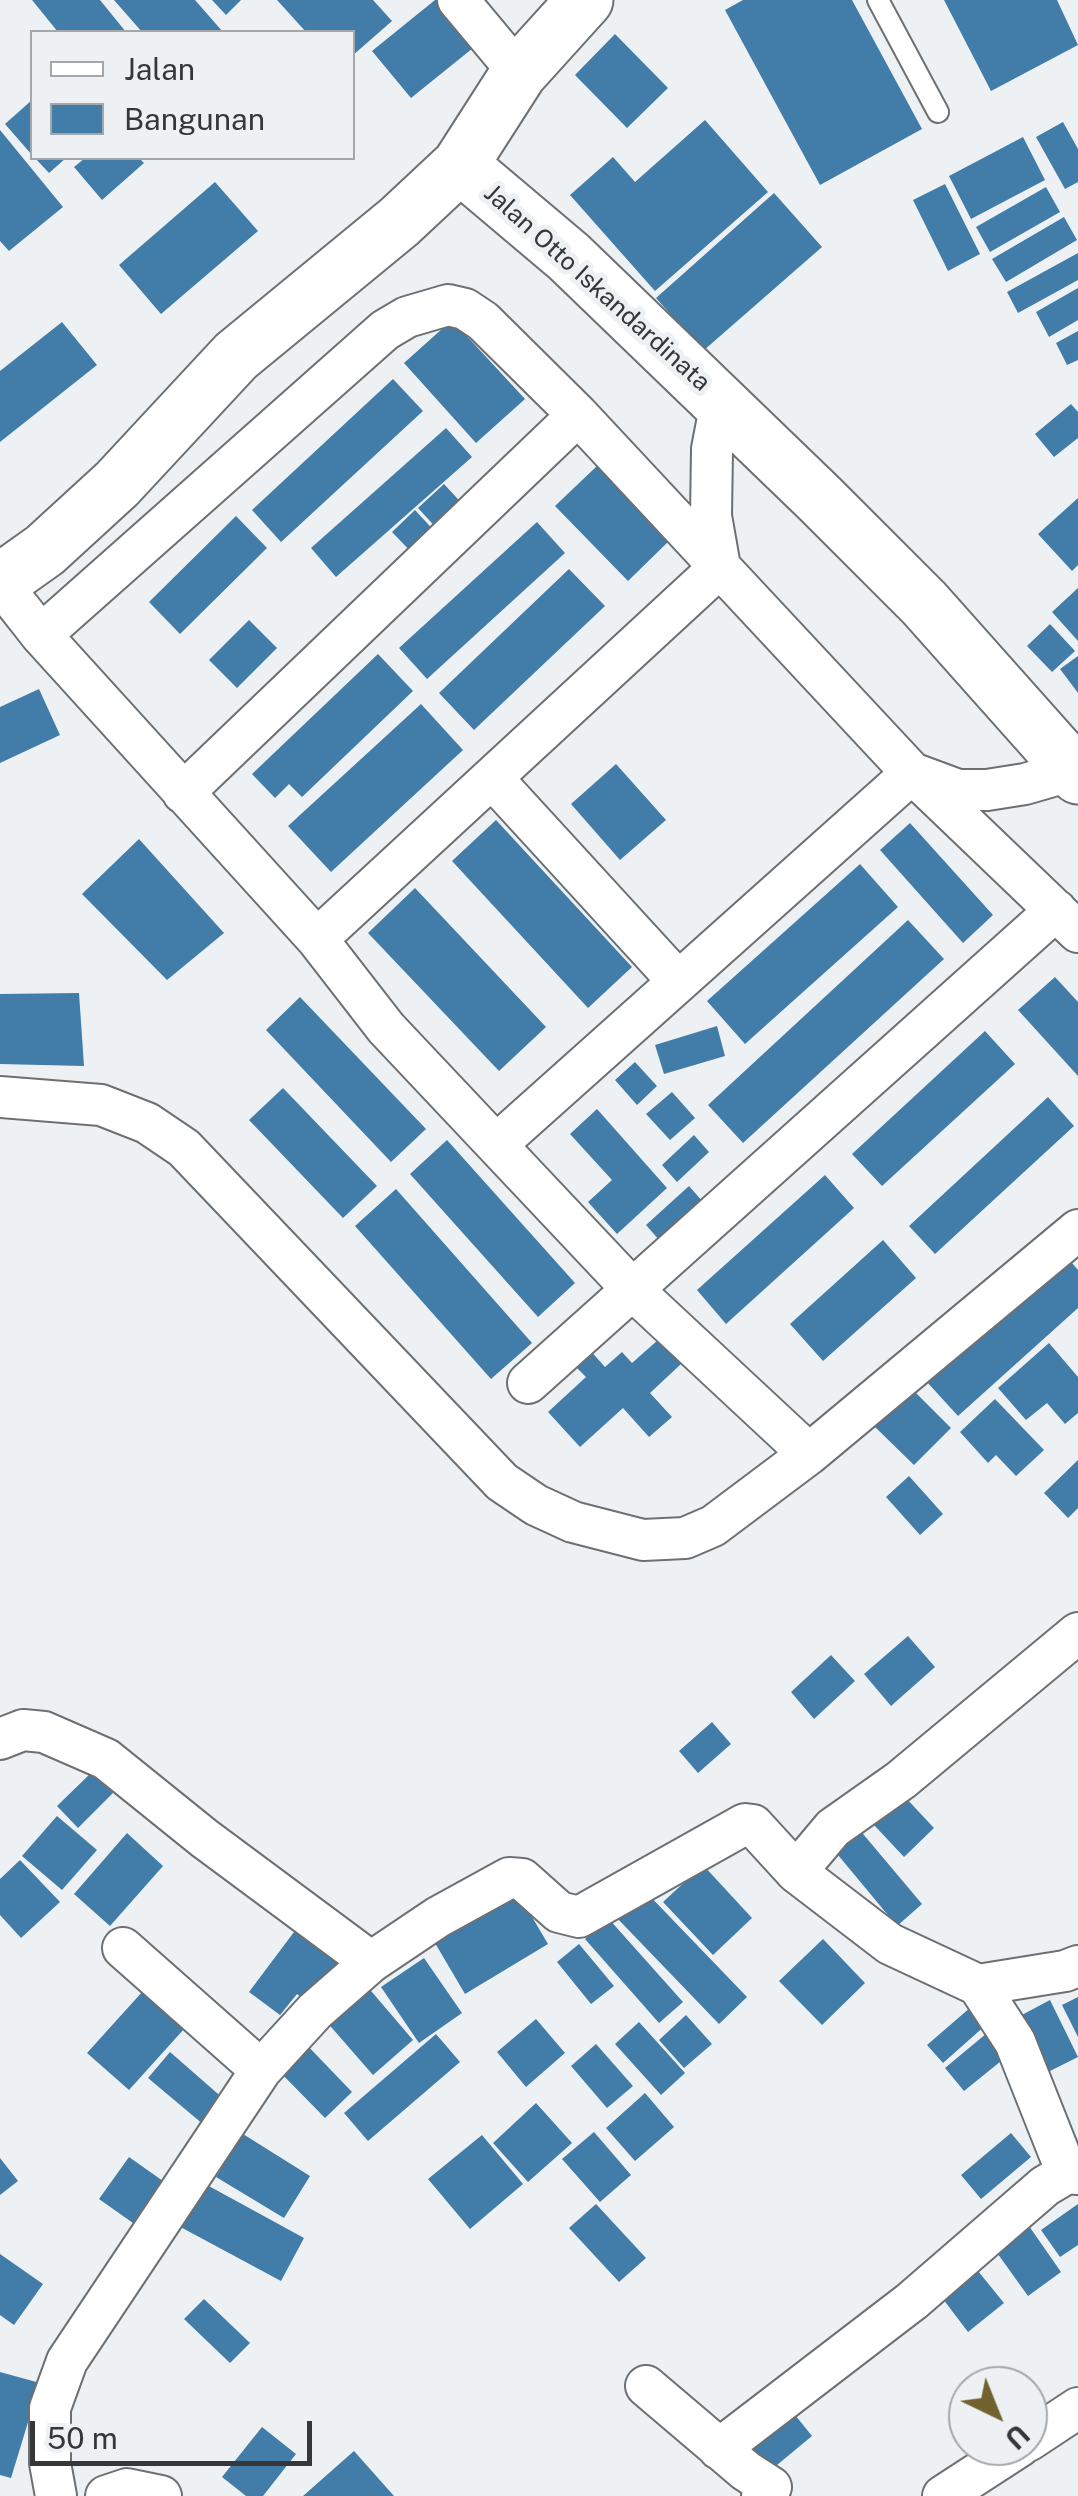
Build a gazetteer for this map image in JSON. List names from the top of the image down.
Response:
{
  "streets": {
    "main road": ["Jalan Otto Iskandardinata"]
  },
  "legend": ["Jalan", "Bangunan"],
  "scale_bar": "50 m",
  "north": "bottom right"
}
